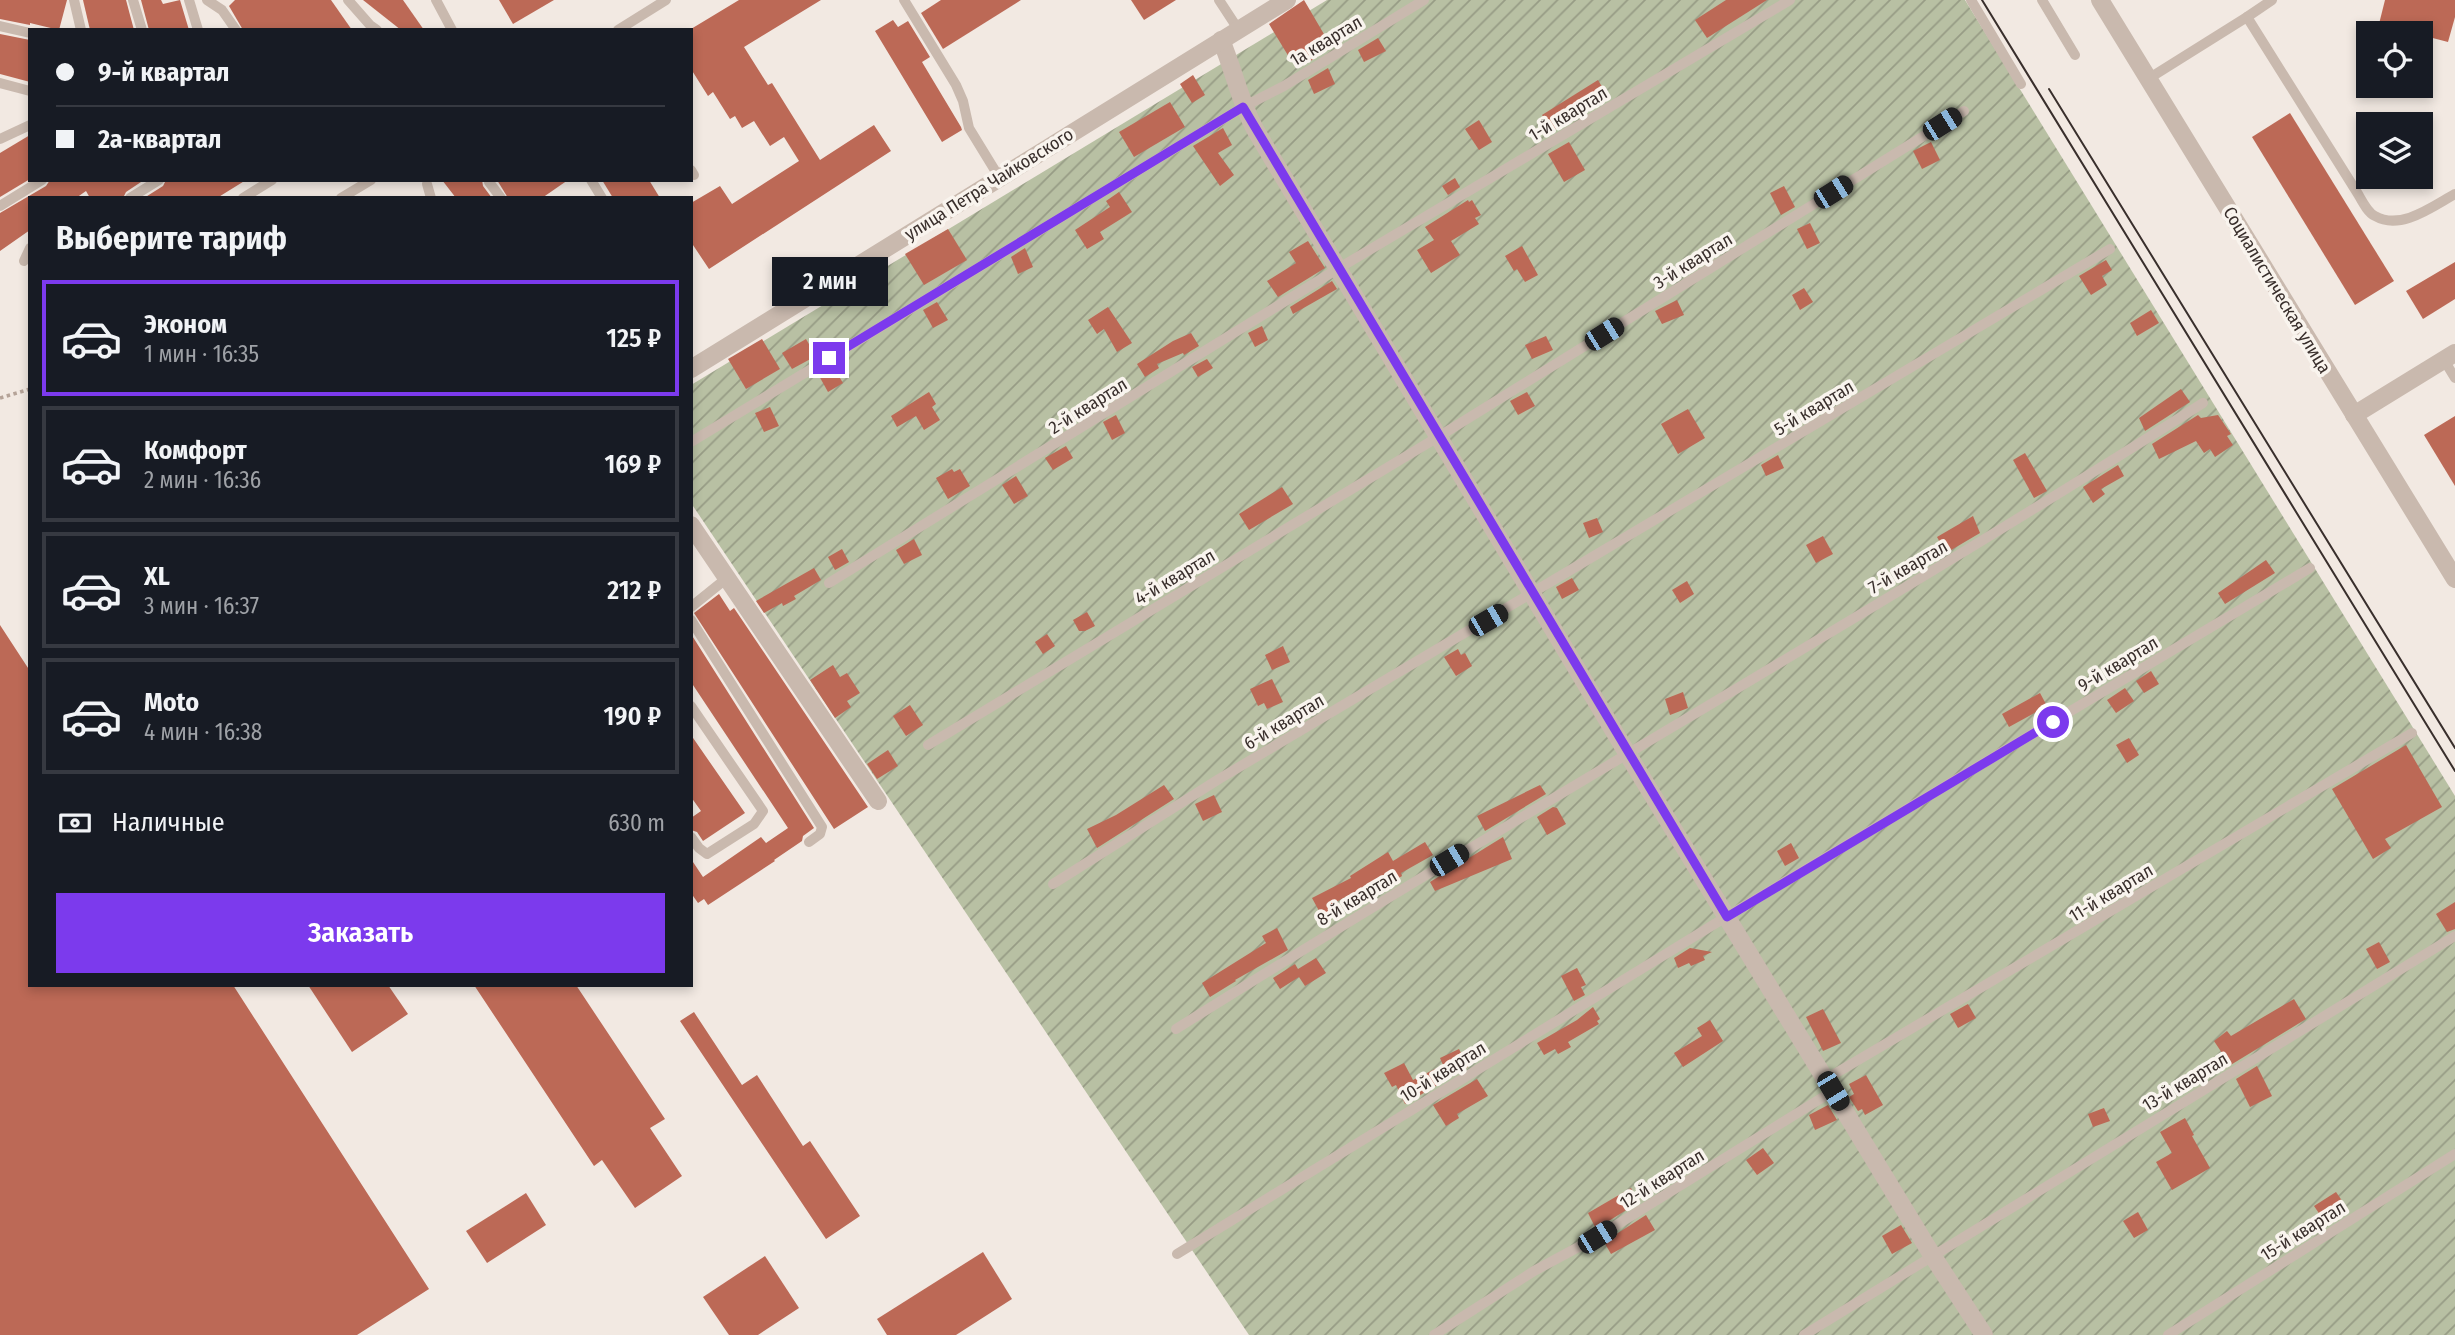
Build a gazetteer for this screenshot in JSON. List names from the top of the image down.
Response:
{
  "streets": {
    "street": ["улица Петра Чайковского", "Социалистическая улица"],
    "lane": [
      "1а квартал",
      "1-й квартал",
      "3-й квартал",
      "2-й квартал",
      "5-й квартал",
      "7-й квартал",
      "4-й квартал",
      "9-й квартал",
      "6-й квартал",
      "11-й квартал",
      "8-й квартал",
      "10-й квартал",
      "13-й квартал",
      "12-й квартал",
      "15-й квартал"
    ]
  },
  "crossings": [
    ["1-й квартал", "2-й квартал"],
    ["3-й квартал", "4-й квартал"],
    ["5-й квартал", "6-й квартал"],
    ["7-й квартал", "8-й квартал"],
    ["9-й квартал", "10-й квартал"],
    ["11-й квартал", "12-й квартал"]
  ],
  "page": {
    "banner": ["9-й квартал", "2а-квартал"],
    "heading": "Выберите тариф",
    "bubble": "2 мин",
    "list": [
      {
        "name": "Эконом",
        "note": "1 мин · 16:35",
        "value": "125 ₽"
      },
      {
        "name": "Комфорт",
        "note": "2 мин · 16:36",
        "value": "169 ₽"
      },
      {
        "name": "XL",
        "note": "3 мин · 16:37",
        "value": "212 ₽"
      },
      {
        "name": "Moto",
        "note": "4 мин · 16:38",
        "value": "190 ₽"
      }
    ],
    "pay": ["Наличные", "630 m"],
    "buttons": "Заказать"
  }
}
